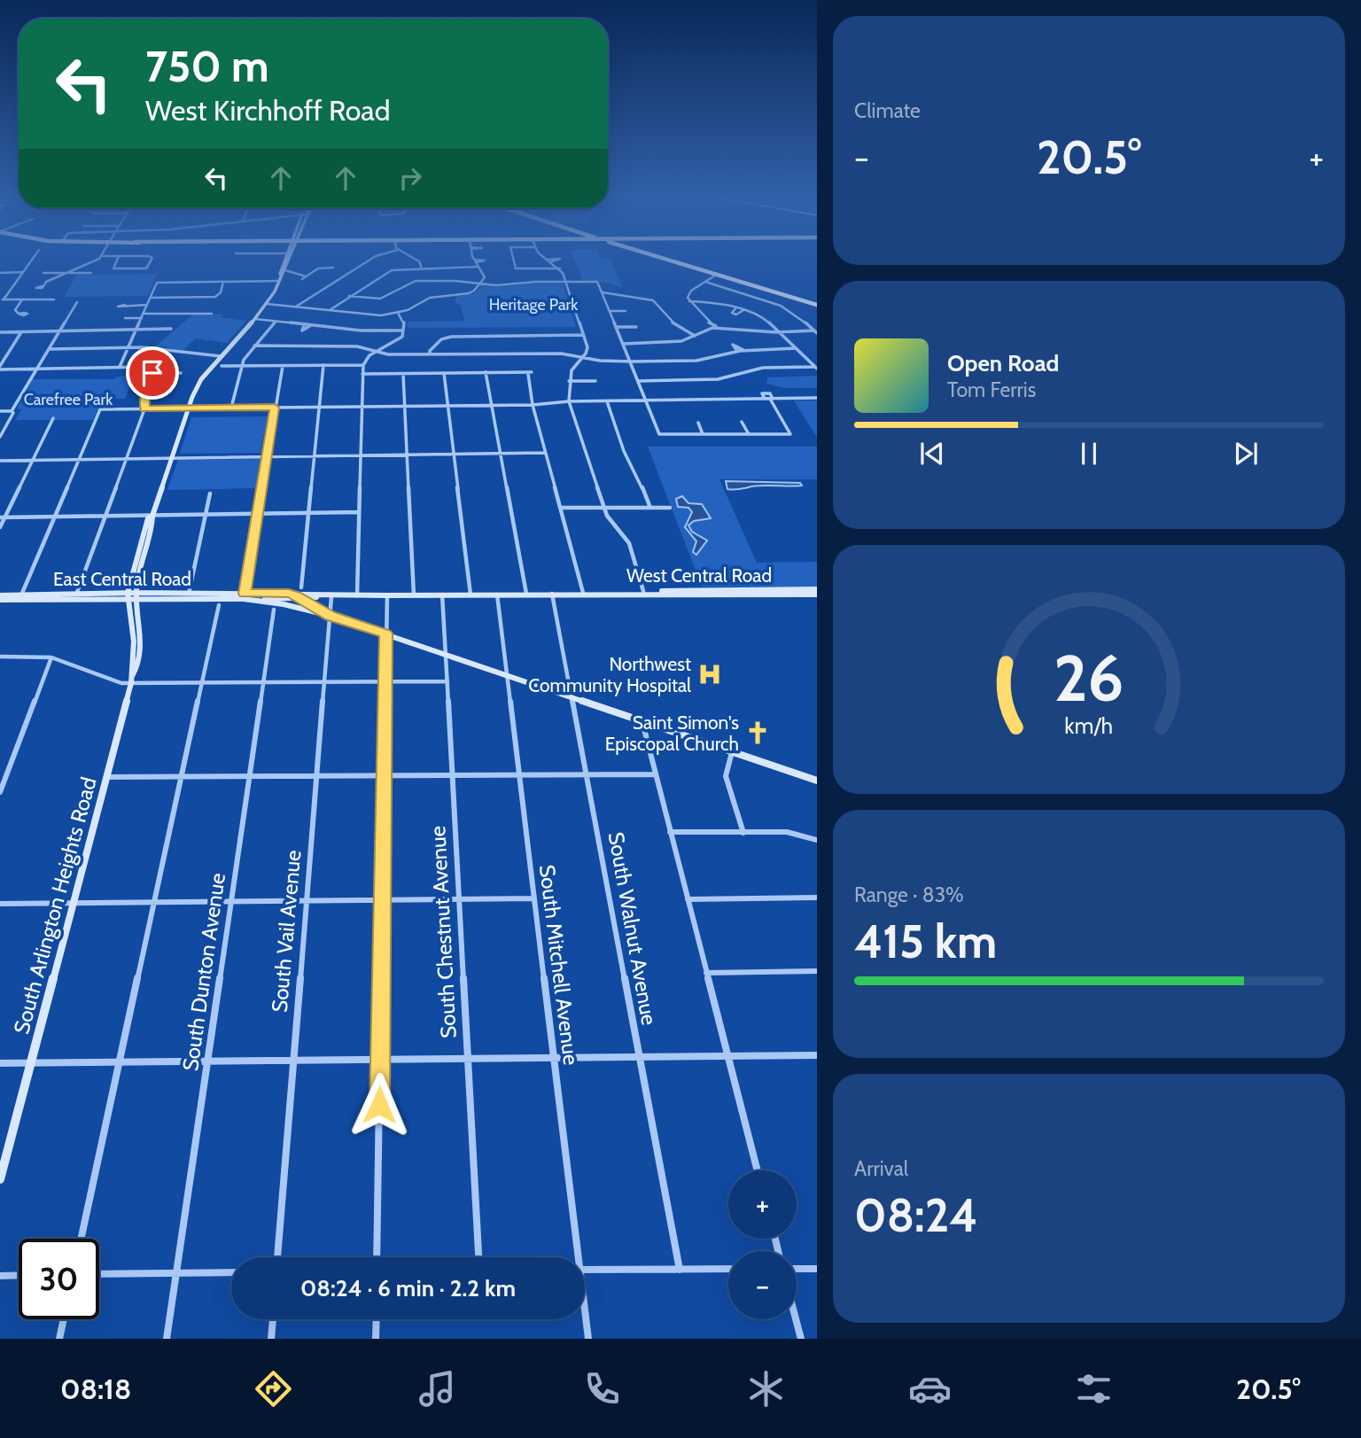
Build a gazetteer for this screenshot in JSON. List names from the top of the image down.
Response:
{
  "streets": {
    "main road": ["West Central Road", "East Central Road", "South Arlington Heights Road"],
    "street": [
      "South Walnut Avenue",
      "South Vail Avenue",
      "South Chestnut Avenue",
      "South Mitchell Avenue",
      "South Dunton Avenue"
    ]
  },
  "crossings": [
    ["West Central Road", "East Central Road"],
    ["West Central Road", "South Walnut Avenue"],
    ["West Central Road", "South Vail Avenue"],
    ["West Central Road", "South Chestnut Avenue"],
    ["West Central Road", "South Mitchell Avenue"],
    ["East Central Road", "South Arlington Heights Road"]
  ],
  "parks": ["Heritage Park", "Carefree Park"],
  "places": {
    "hospital": ["Northwest Community Hospital"],
    "church": ["Saint Simon's Episcopal Church"]
  },
  "page": {
    "tile": [
      "Climate",
      ["Range · 83%", "415 km"],
      ["Arrival", "08:24"]
    ],
    "turn": ["750 m", "West Kirchhoff Road"],
    "heat": ["−", "20.5°", "+"],
    "song": ["Open Road", "Tom Ferris"],
    "map_buttons": ["+", "−"],
    "limit": "30",
    "trip": "08:24 · 6 min · 2.2 km",
    "tabs": ["08:18", "20.5°"],
    "gauge": ["26", "km/h"]
  }
}
